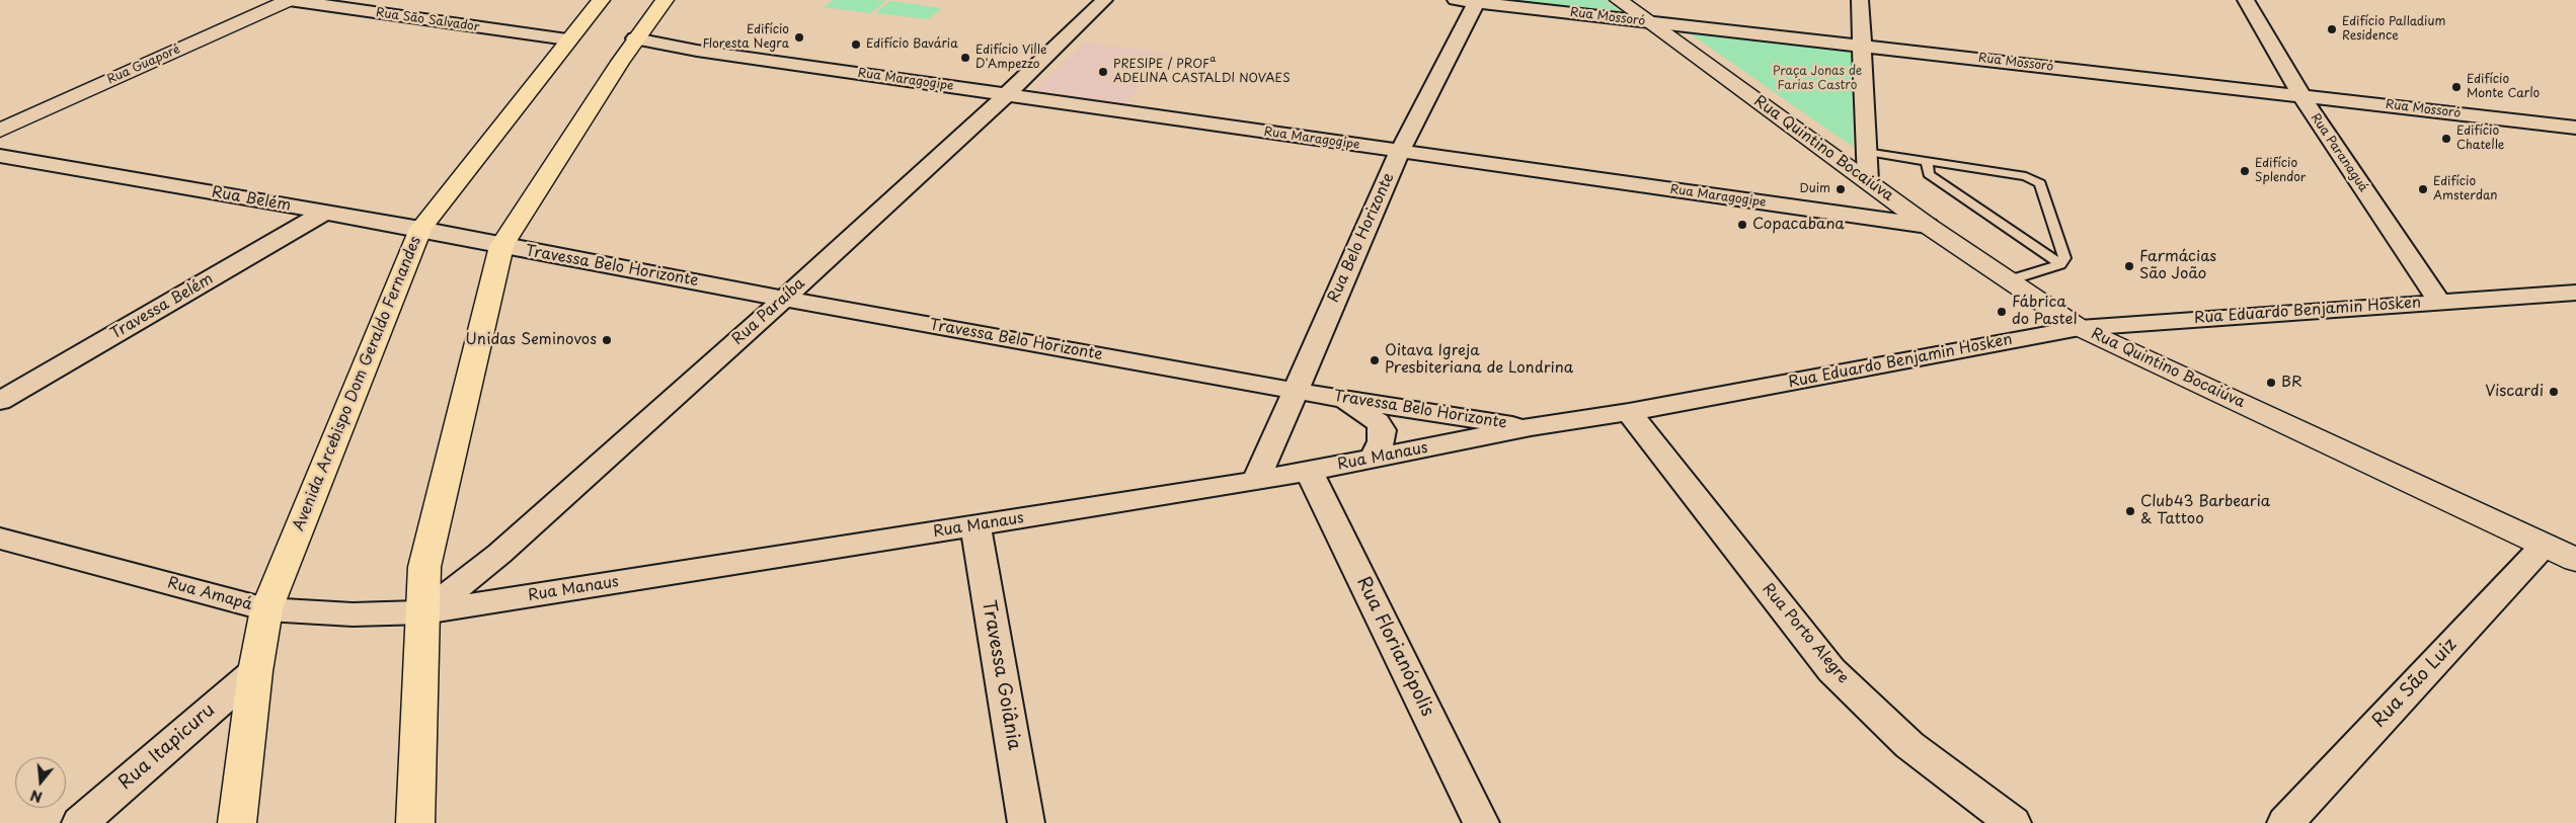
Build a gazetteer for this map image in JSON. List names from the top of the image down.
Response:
{
  "streets": {
    "main road": ["Avenida Arcebispo Dom Geraldo Fernandes"],
    "street": [
      "Rua Mossoró",
      "Rua São Salvador",
      "Rua Guaporé",
      "Rua Maragogipe",
      "Rua Quintino Bocaiúva",
      "Rua Paranaguá",
      "Rua Belém",
      "Rua Belo Horizonte",
      "Travessa Belo Horizonte",
      "Travessa Belém",
      "Rua Eduardo Benjamin Hosken",
      "Rua Paraíba",
      "Rua Manaus",
      "Rua Amapá",
      "Rua Porto Alegre",
      "Rua Florianópolis",
      "Travessa Goiânia",
      "Rua São Luiz",
      "Rua Itapicuru"
    ]
  },
  "crossings": [
    ["Rua Mossoró", "Rua Quintino Bocaiúva"],
    ["Rua Mossoró", "Rua Paranaguá"],
    ["Rua Mossoró", "Rua Belo Horizonte"],
    ["Rua São Salvador", "Rua Guaporé"],
    ["Rua São Salvador", "Avenida Arcebispo Dom Geraldo Fernandes"],
    ["Rua Maragogipe", "Rua Quintino Bocaiúva"],
    ["Rua Maragogipe", "Rua Belo Horizonte"],
    ["Rua Maragogipe", "Rua Paraíba"],
    ["Rua Quintino Bocaiúva", "Rua Eduardo Benjamin Hosken"],
    ["Rua Quintino Bocaiúva", "Rua São Luiz"],
    ["Rua Paranaguá", "Rua Eduardo Benjamin Hosken"],
    ["Rua Belém", "Travessa Belo Horizonte"],
    ["Rua Belém", "Travessa Belém"],
    ["Rua Belém", "Avenida Arcebispo Dom Geraldo Fernandes"],
    ["Rua Belo Horizonte", "Travessa Belo Horizonte"],
    ["Rua Belo Horizonte", "Rua Manaus"],
    ["Travessa Belo Horizonte", "Rua Eduardo Benjamin Hosken"],
    ["Travessa Belo Horizonte", "Rua Paraíba"],
    ["Travessa Belo Horizonte", "Rua Manaus"],
    ["Rua Eduardo Benjamin Hosken", "Rua Manaus"],
    ["Rua Eduardo Benjamin Hosken", "Rua Porto Alegre"],
    ["Rua Paraíba", "Rua Manaus"],
    ["Rua Paraíba", "Rua Amapá"],
    ["Avenida Arcebispo Dom Geraldo Fernandes", "Rua Amapá"],
    ["Avenida Arcebispo Dom Geraldo Fernandes", "Rua Itapicuru"],
    ["Rua Manaus", "Rua Amapá"],
    ["Rua Manaus", "Rua Florianópolis"],
    ["Rua Manaus", "Travessa Goiânia"]
  ],
  "parks": ["Praça Jonas de Farias Castro"],
  "places": [
    "Edifício Palladium Residence",
    "Edifício Floresta Negra",
    "Edifício Bavária",
    "Edifício Ville D'Ampezzo",
    "PRESIPE / PROFª ADELINA CASTALDI NOVAES",
    "Edifício Monte Carlo",
    "Edifício Chatelle",
    "Edifício Splendor",
    "Duim",
    "Edifício Amsterdan",
    "Copacabana",
    "Farmácias São João",
    "Fábrica do Pastel",
    "Unidas Seminovos",
    "Oitava Igreja Presbiteriana de Londrina",
    "BR",
    "Viscardi",
    "Club43 Barbearia & Tattoo"
  ],
  "north": "bottom"
}
